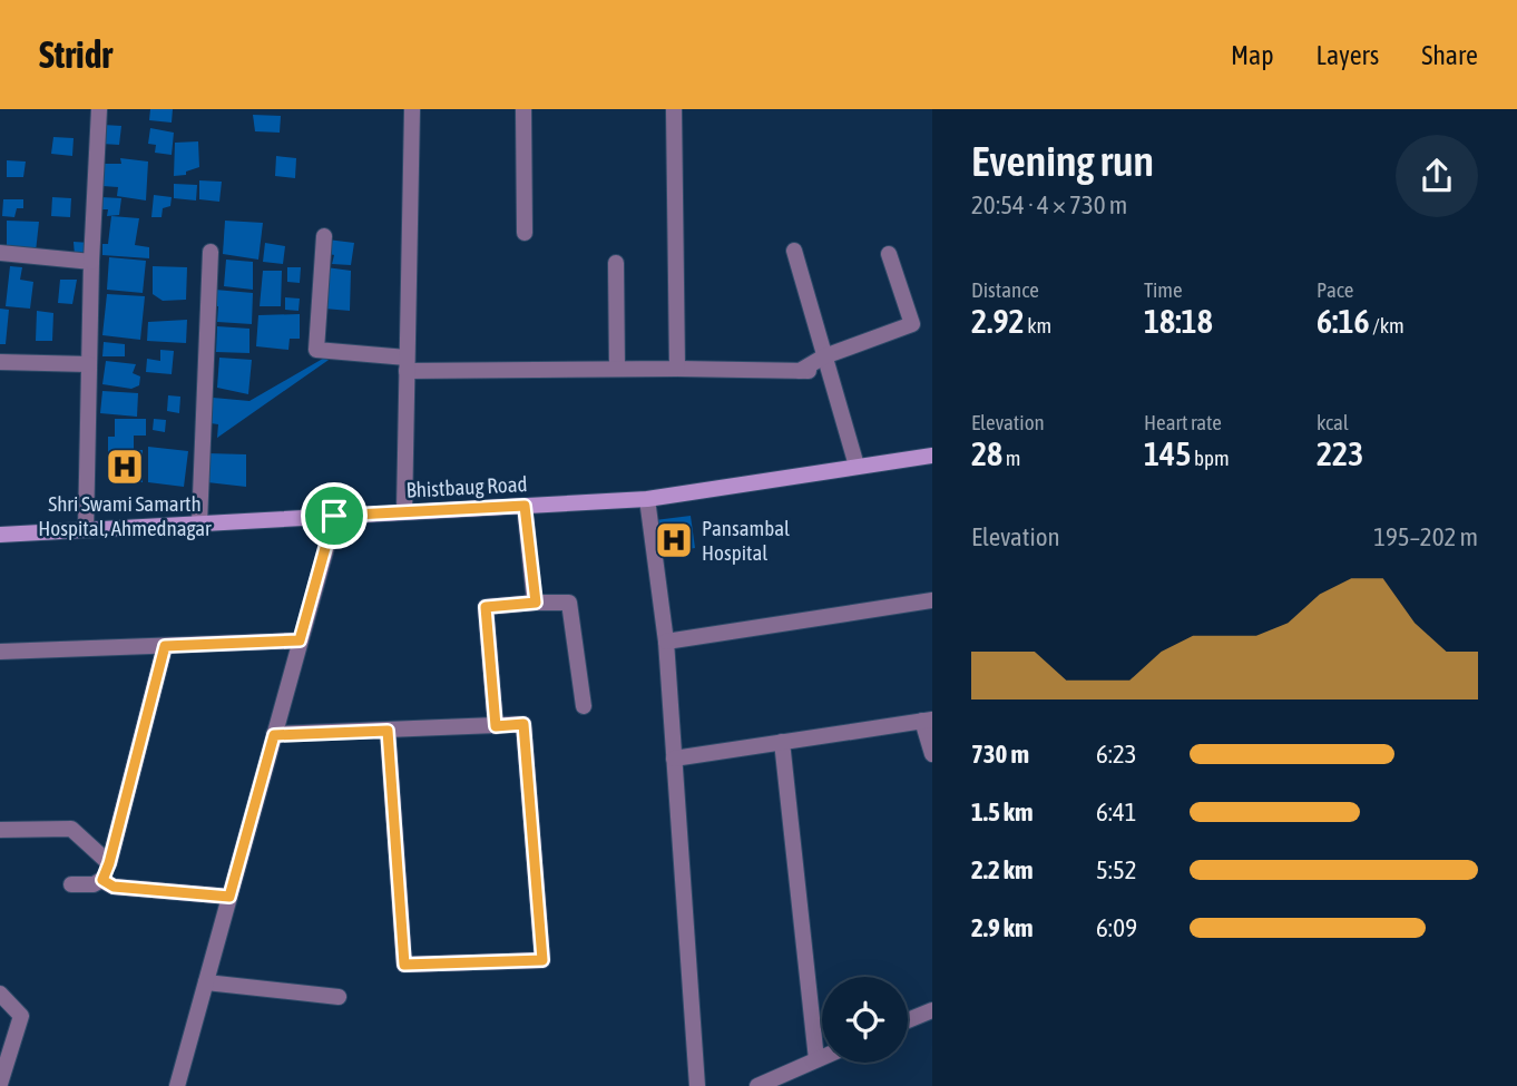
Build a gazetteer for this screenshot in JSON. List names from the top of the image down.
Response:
{
  "streets": {
    "street": ["Bhistbaug Road"]
  },
  "places": {
    "hospital": ["Shri Swami Samarth Hospital, Ahmednagar", "Pansambal Hospital"]
  },
  "page": {
    "header": "Stridr",
    "nav": ["Map", "Layers", "Share"],
    "heading": ["Evening run", "20:54 · 4 × 730 m"],
    "stats": [
      ["Distance", "2.92 km"],
      ["Time", "18:18"],
      ["Pace", "6:16 /km"],
      ["Elevation", "28 m"],
      ["Heart rate", "145 bpm"],
      ["kcal", "223"]
    ],
    "chart": ["Elevation", "195–202 m"],
    "list": [
      {
        "name": "730 m",
        "note": "6:23"
      },
      {
        "name": "1.5 km",
        "note": "6:41"
      },
      {
        "name": "2.2 km",
        "note": "5:52"
      },
      {
        "name": "2.9 km",
        "note": "6:09"
      }
    ]
  }
}
